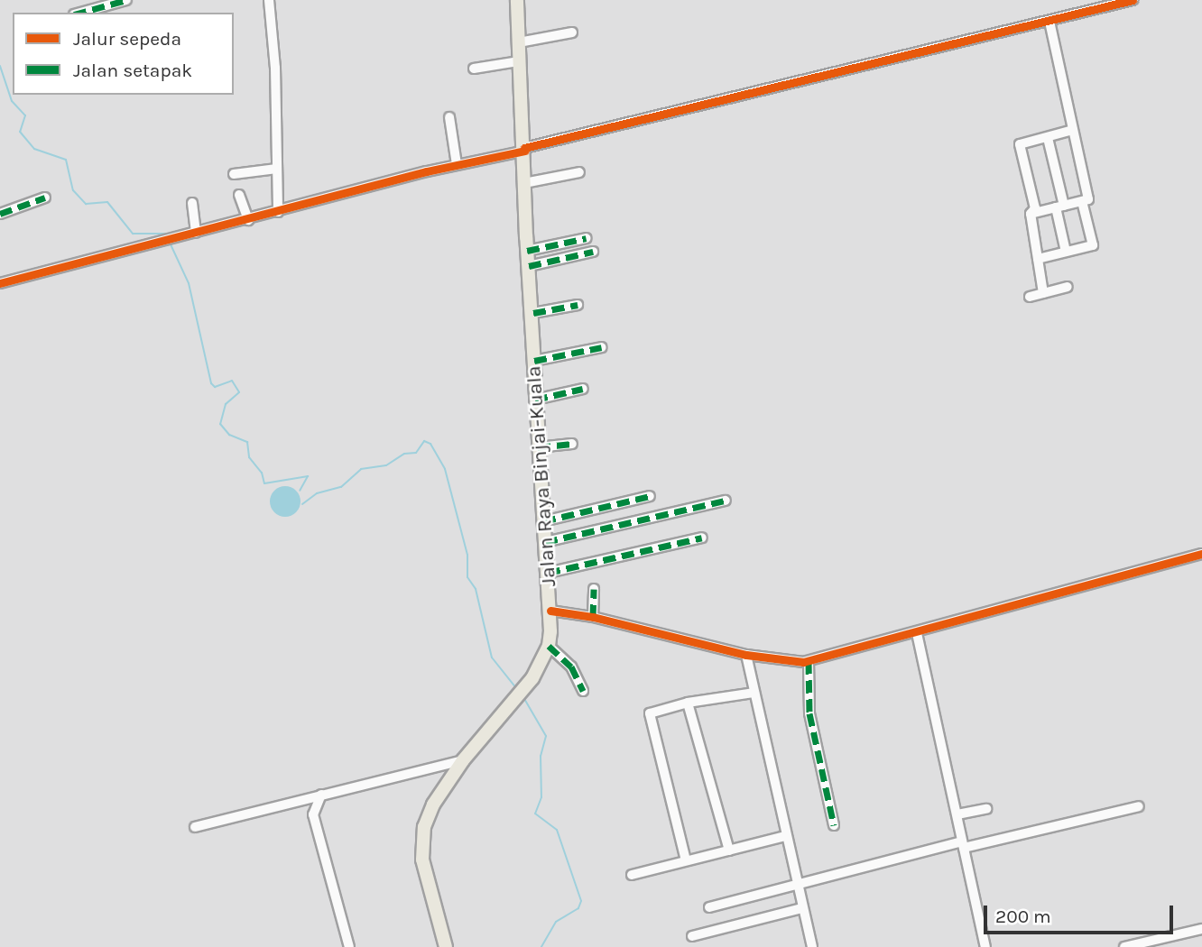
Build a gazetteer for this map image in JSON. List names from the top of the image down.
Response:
{
  "streets": {
    "main road": ["Jalan Raya Binjai-Kuala"]
  },
  "legend": ["Jalur sepeda", "Jalan setapak"],
  "scale_bar": "200 m"
}
